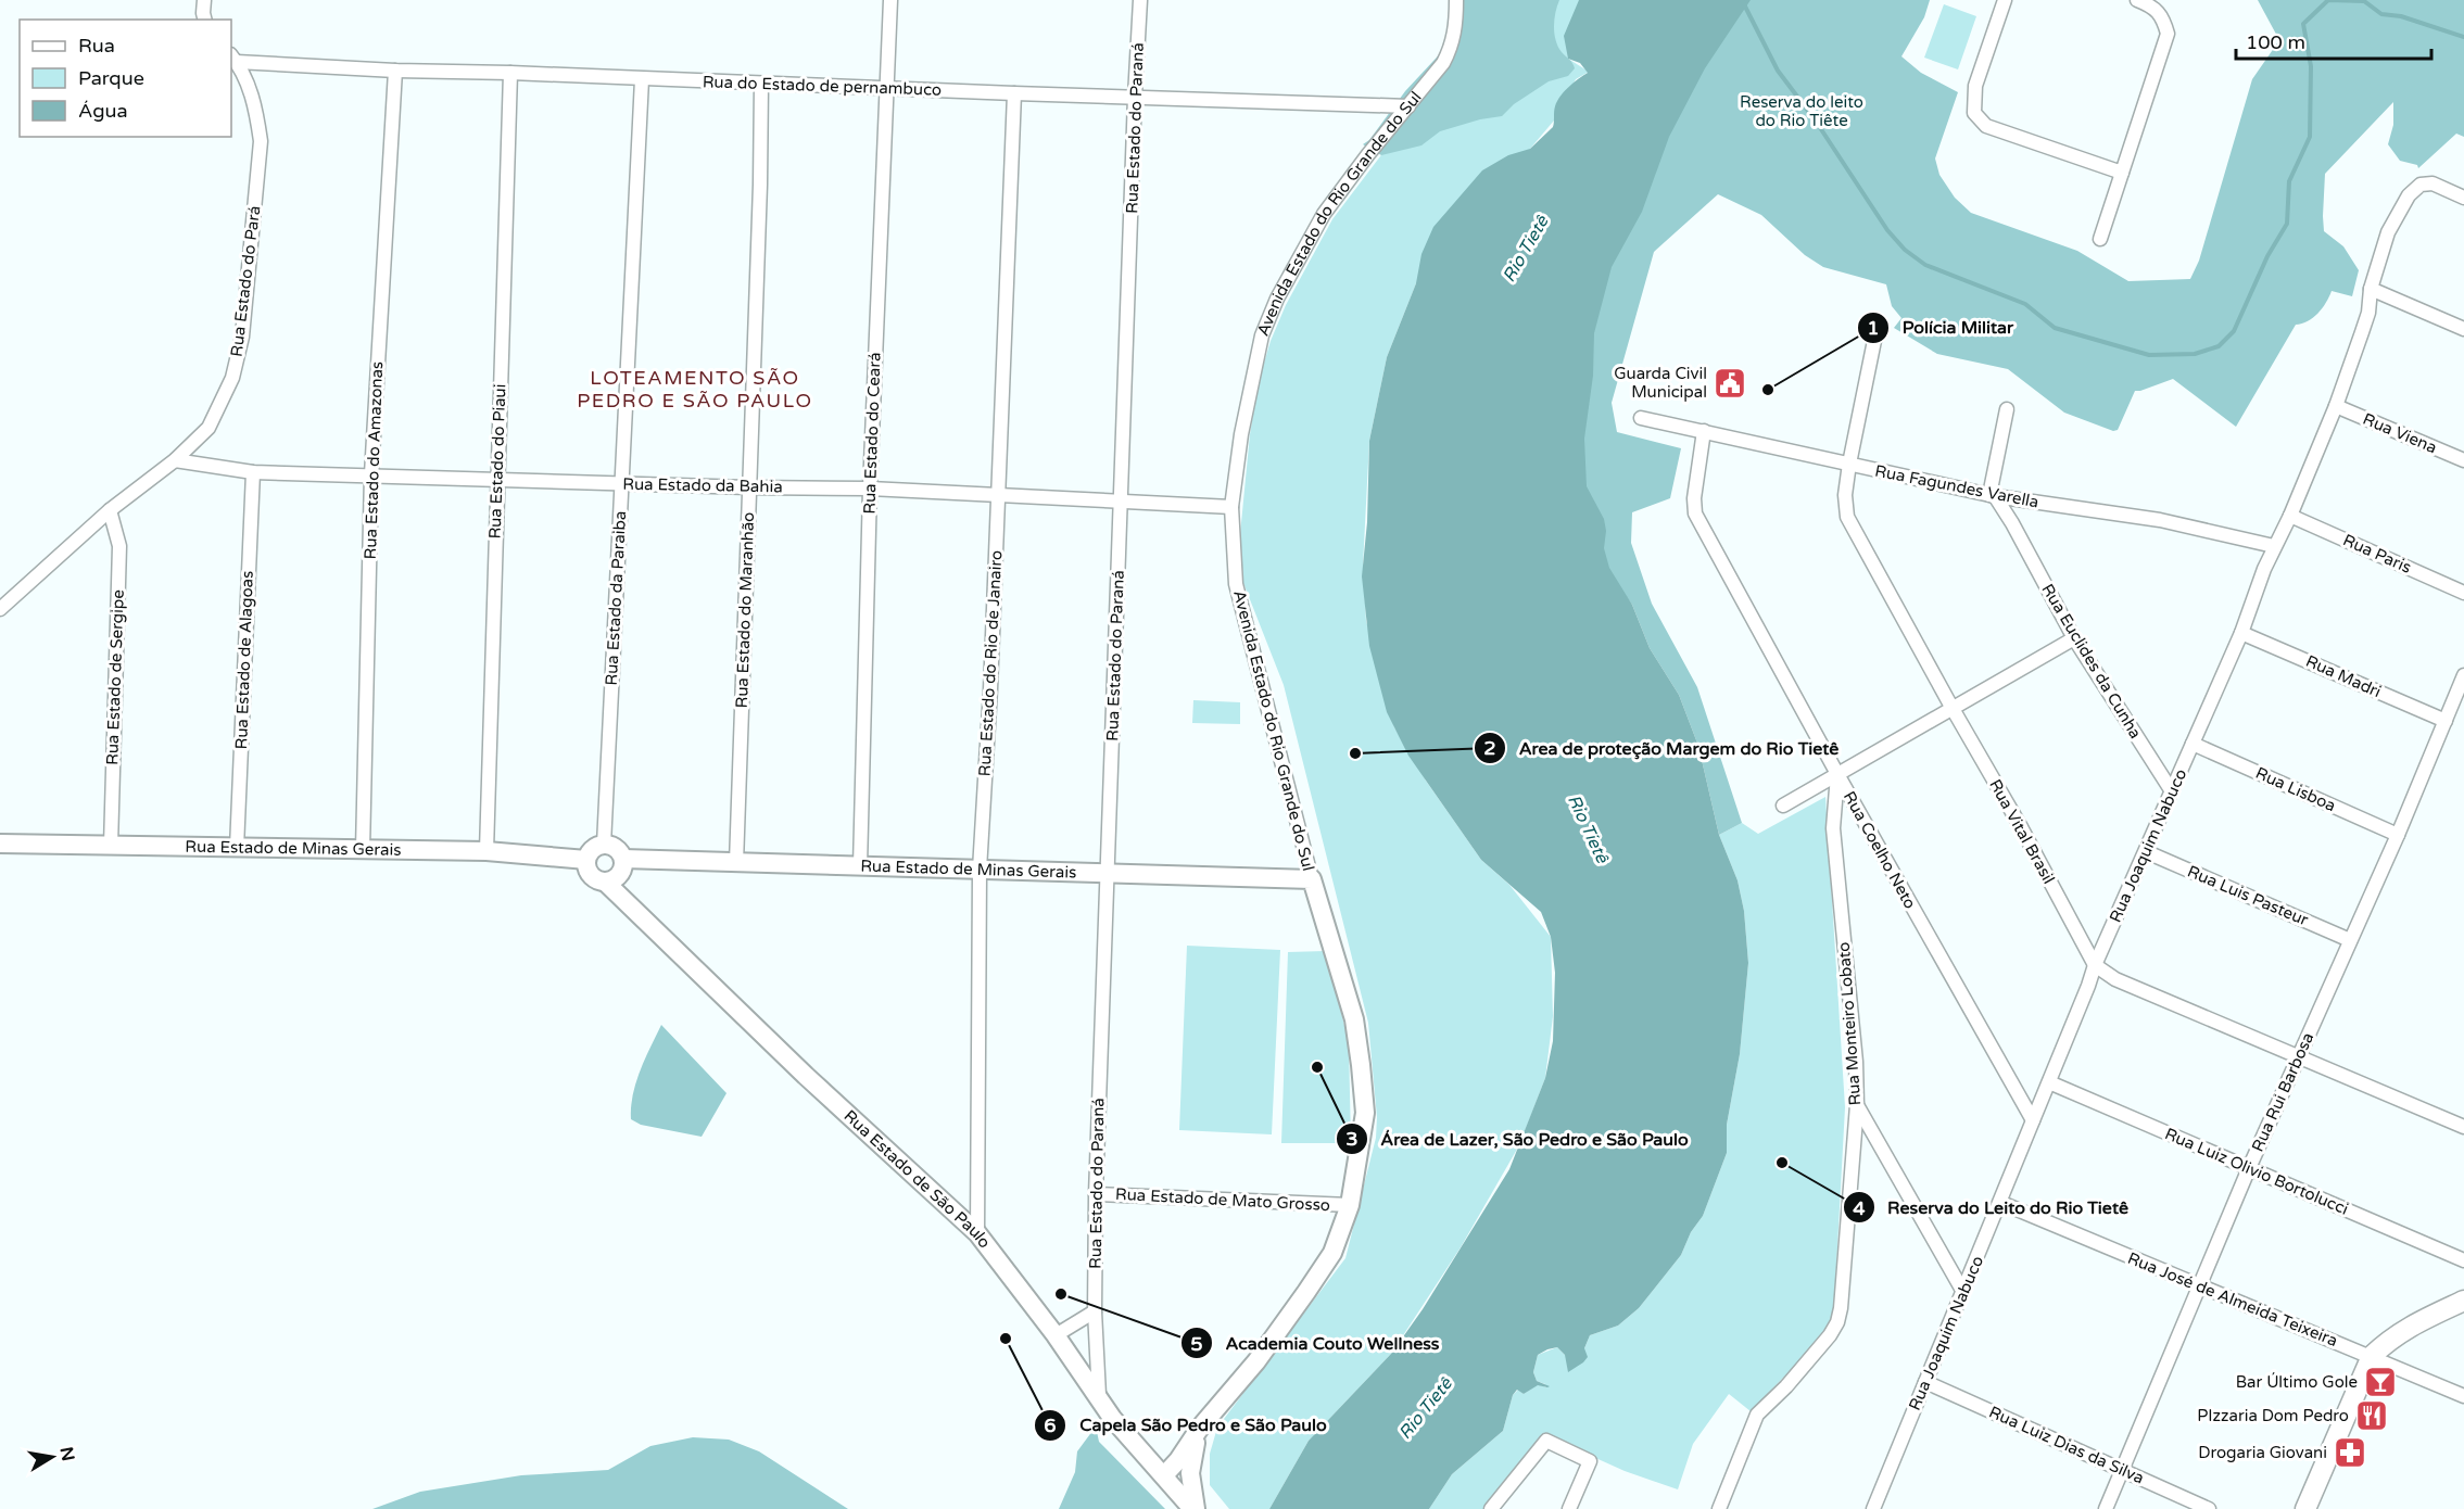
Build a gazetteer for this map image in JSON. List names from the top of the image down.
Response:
{
  "streets": {
    "street": [
      "Rua do Estado de pernambuco",
      "Rua Estado do Paraná",
      "Avenida Estado do Rio Grande do Sul",
      "Rua Estado do Pará",
      "Rua Estado do Ceará",
      "Rua Viena",
      "Rua Estado do Amazonas",
      "Rua Estado do Piaui",
      "Rua Estado da Bahia",
      "Rua Fagundes Varella",
      "Rua Paris",
      "Rua Estado da Paraiba",
      "Rua Estado do Maranhão",
      "Rua Estado de Alagoas",
      "Rua Euclides da Cunha",
      "Rua Estado do Rio de Janairo",
      "Rua Madri",
      "Rua Estado de Sergipe",
      "Rua Lisboa",
      "Rua Vital Brasil",
      "Rua Joaquim Nabuco",
      "Rua Estado de Minas Gerais",
      "Rua Coelho Neto",
      "Rua Luis Pasteur",
      "Rua Monteiro Lobato",
      "Rua Rui Barbosa",
      "Rua Luiz Olivio Bortolucci",
      "Rua Estado de São Paulo",
      "Rua Estado de Mato Grosso",
      "Rua José de Almeida Teixeira",
      "Rua Luiz Dias da Silva"
    ]
  },
  "crossings": [
    ["Rua do Estado de pernambuco", "Rua Estado do Paraná"],
    ["Rua do Estado de pernambuco", "Avenida Estado do Rio Grande do Sul"],
    ["Rua do Estado de pernambuco", "Rua Estado do Pará"],
    ["Rua do Estado de pernambuco", "Rua Estado do Ceará"],
    ["Rua do Estado de pernambuco", "Rua Estado do Amazonas"],
    ["Rua do Estado de pernambuco", "Rua Estado do Piaui"],
    ["Rua do Estado de pernambuco", "Rua Estado da Paraiba"],
    ["Rua do Estado de pernambuco", "Rua Estado do Maranhão"],
    ["Rua do Estado de pernambuco", "Rua Estado do Rio de Janairo"],
    ["Rua Estado do Paraná", "Rua Estado da Bahia"],
    ["Rua Estado do Paraná", "Rua Estado de Minas Gerais"],
    ["Rua Estado do Paraná", "Rua Estado de São Paulo"],
    ["Rua Estado do Paraná", "Rua Estado de Mato Grosso"],
    ["Avenida Estado do Rio Grande do Sul", "Rua Estado da Bahia"],
    ["Avenida Estado do Rio Grande do Sul", "Rua Estado de Minas Gerais"],
    ["Avenida Estado do Rio Grande do Sul", "Rua Estado de São Paulo"],
    ["Avenida Estado do Rio Grande do Sul", "Rua Estado de Mato Grosso"],
    ["Rua Estado do Pará", "Rua Estado da Bahia"],
    ["Rua Estado do Pará", "Rua Estado de Sergipe"],
    ["Rua Estado do Ceará", "Rua Estado da Bahia"],
    ["Rua Estado do Ceará", "Rua Estado de Minas Gerais"],
    ["Rua Viena", "Rua Joaquim Nabuco"],
    ["Rua Estado do Amazonas", "Rua Estado da Bahia"],
    ["Rua Estado do Amazonas", "Rua Estado de Minas Gerais"],
    ["Rua Estado do Piaui", "Rua Estado da Bahia"],
    ["Rua Estado do Piaui", "Rua Estado de Minas Gerais"],
    ["Rua Estado da Bahia", "Rua Estado da Paraiba"],
    ["Rua Estado da Bahia", "Rua Estado do Maranhão"],
    ["Rua Estado da Bahia", "Rua Estado de Alagoas"],
    ["Rua Estado da Bahia", "Rua Estado do Rio de Janairo"],
    ["Rua Fagundes Varella", "Rua Euclides da Cunha"],
    ["Rua Fagundes Varella", "Rua Vital Brasil"],
    ["Rua Fagundes Varella", "Rua Joaquim Nabuco"],
    ["Rua Fagundes Varella", "Rua Coelho Neto"],
    ["Rua Paris", "Rua Joaquim Nabuco"],
    ["Rua Estado da Paraiba", "Rua Estado de Minas Gerais"],
    ["Rua Estado da Paraiba", "Rua Estado de São Paulo"],
    ["Rua Estado do Maranhão", "Rua Estado de Minas Gerais"],
    ["Rua Estado de Alagoas", "Rua Estado de Minas Gerais"],
    ["Rua Euclides da Cunha", "Rua Joaquim Nabuco"],
    ["Rua Estado do Rio de Janairo", "Rua Estado de Minas Gerais"],
    ["Rua Estado do Rio de Janairo", "Rua Estado de São Paulo"],
    ["Rua Madri", "Rua Joaquim Nabuco"],
    ["Rua Madri", "Rua Rui Barbosa"],
    ["Rua Estado de Sergipe", "Rua Estado de Minas Gerais"],
    ["Rua Lisboa", "Rua Joaquim Nabuco"],
    ["Rua Lisboa", "Rua Rui Barbosa"],
    ["Rua Vital Brasil", "Rua Joaquim Nabuco"],
    ["Rua Vital Brasil", "Rua Rui Barbosa"],
    ["Rua Joaquim Nabuco", "Rua Coelho Neto"],
    ["Rua Joaquim Nabuco", "Rua Luis Pasteur"],
    ["Rua Joaquim Nabuco", "Rua Luiz Olivio Bortolucci"],
    ["Rua Joaquim Nabuco", "Rua José de Almeida Teixeira"],
    ["Rua Joaquim Nabuco", "Rua Luiz Dias da Silva"],
    ["Rua Estado de Minas Gerais", "Rua Estado de São Paulo"],
    ["Rua Coelho Neto", "Rua Monteiro Lobato"],
    ["Rua Luis Pasteur", "Rua Rui Barbosa"],
    ["Rua Rui Barbosa", "Rua Luiz Olivio Bortolucci"],
    ["Rua Rui Barbosa", "Rua José de Almeida Teixeira"],
    ["Rua Rui Barbosa", "Rua Luiz Dias da Silva"]
  ],
  "districts": ["LOTEAMENTO SÃO PEDRO E SÃO PAULO"],
  "water": ["Rio Tietê"],
  "parks": ["Reserva do leito do Rio Tiête"],
  "places": {
    "public building": ["Guarda Civil Municipal"],
    "other": [
      "Polícia Militar",
      "Area de proteção Margem do Rio Tietê",
      "Área de Lazer, São Pedro e São Paulo",
      "Reserva do Leito do Rio Tietê",
      "Academia Couto Wellness",
      "Capela São Pedro e São Paulo"
    ],
    "bar": ["Bar Último Gole"],
    "restaurant": ["PIzzaria Dom Pedro"],
    "pharmacy": ["Drogaria Giovani"]
  },
  "legend": ["Rua", "Parque", "Água"],
  "scale_bar": "100 m",
  "north": "right"
}
